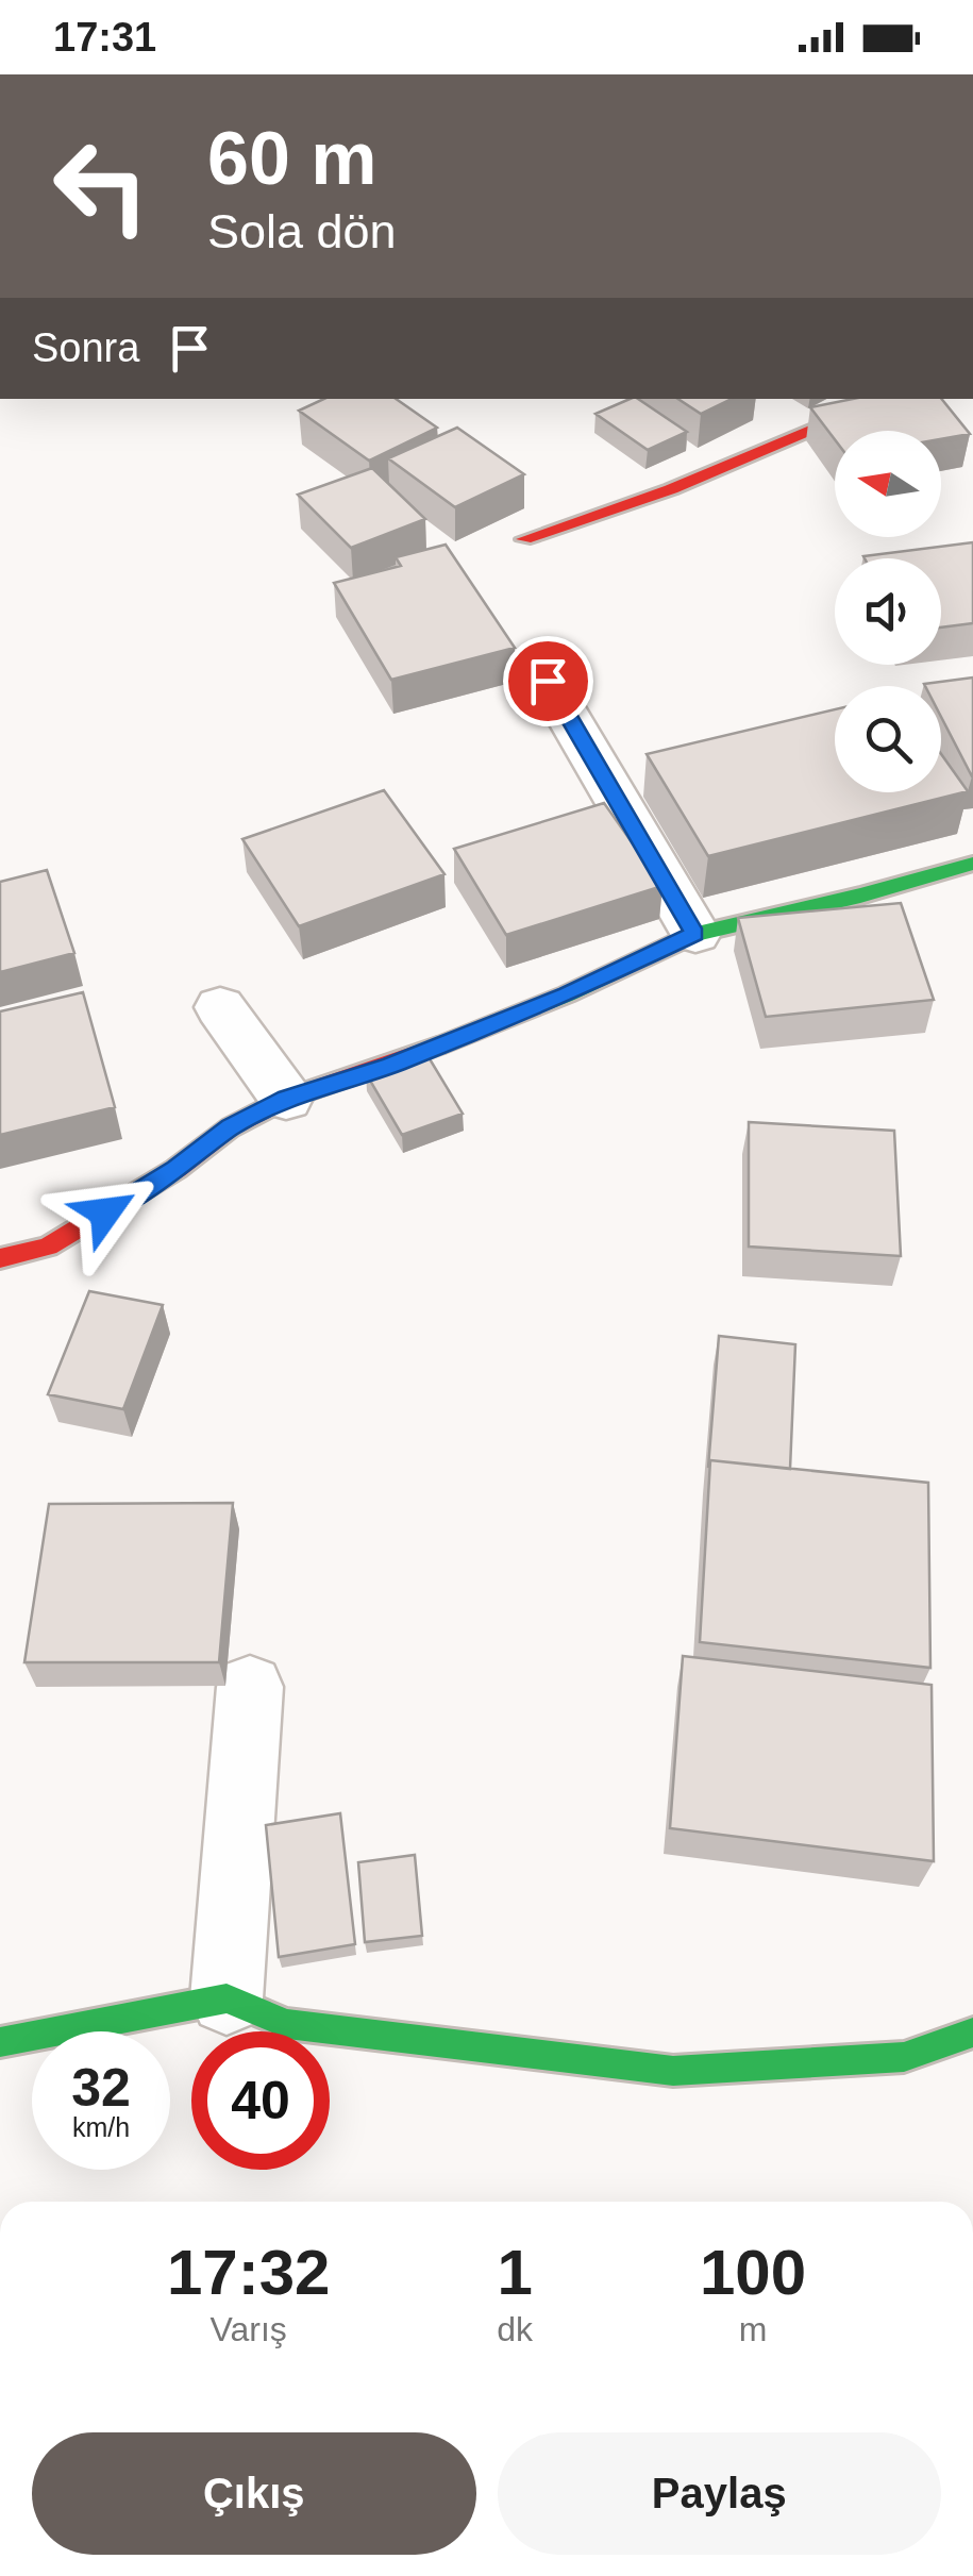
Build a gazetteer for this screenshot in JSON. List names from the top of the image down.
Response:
{
  "north": "left",
  "page": {
    "status": "17:31",
    "turn": ["60 m", "Sola dön"],
    "then": "Sonra",
    "speed": "32 km/h",
    "limit": "40",
    "eta": [
      "17:32",
      "Varış",
      "1",
      "dk",
      "100",
      "m"
    ],
    "buttons": ["Çıkış", "Paylaş"]
  }
}
